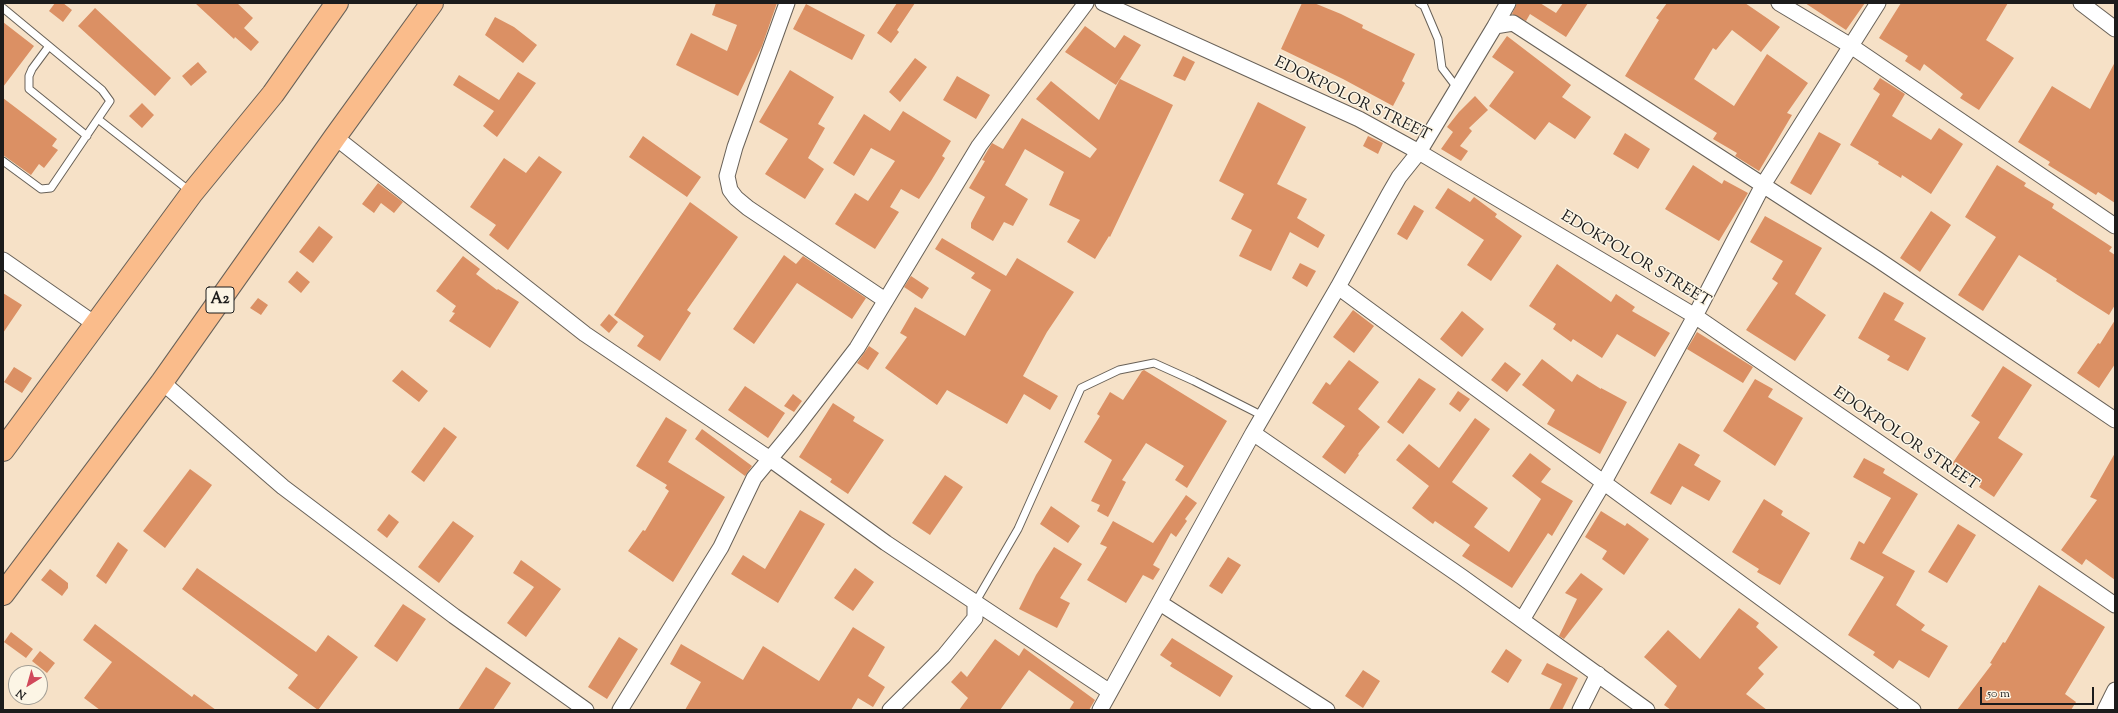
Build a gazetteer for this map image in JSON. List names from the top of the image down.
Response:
{
  "streets": {
    "highway": ["A2"],
    "street": ["EDOKPOLOR STREET"]
  },
  "scale_bar": "50 m",
  "north": "bottom left"
}
